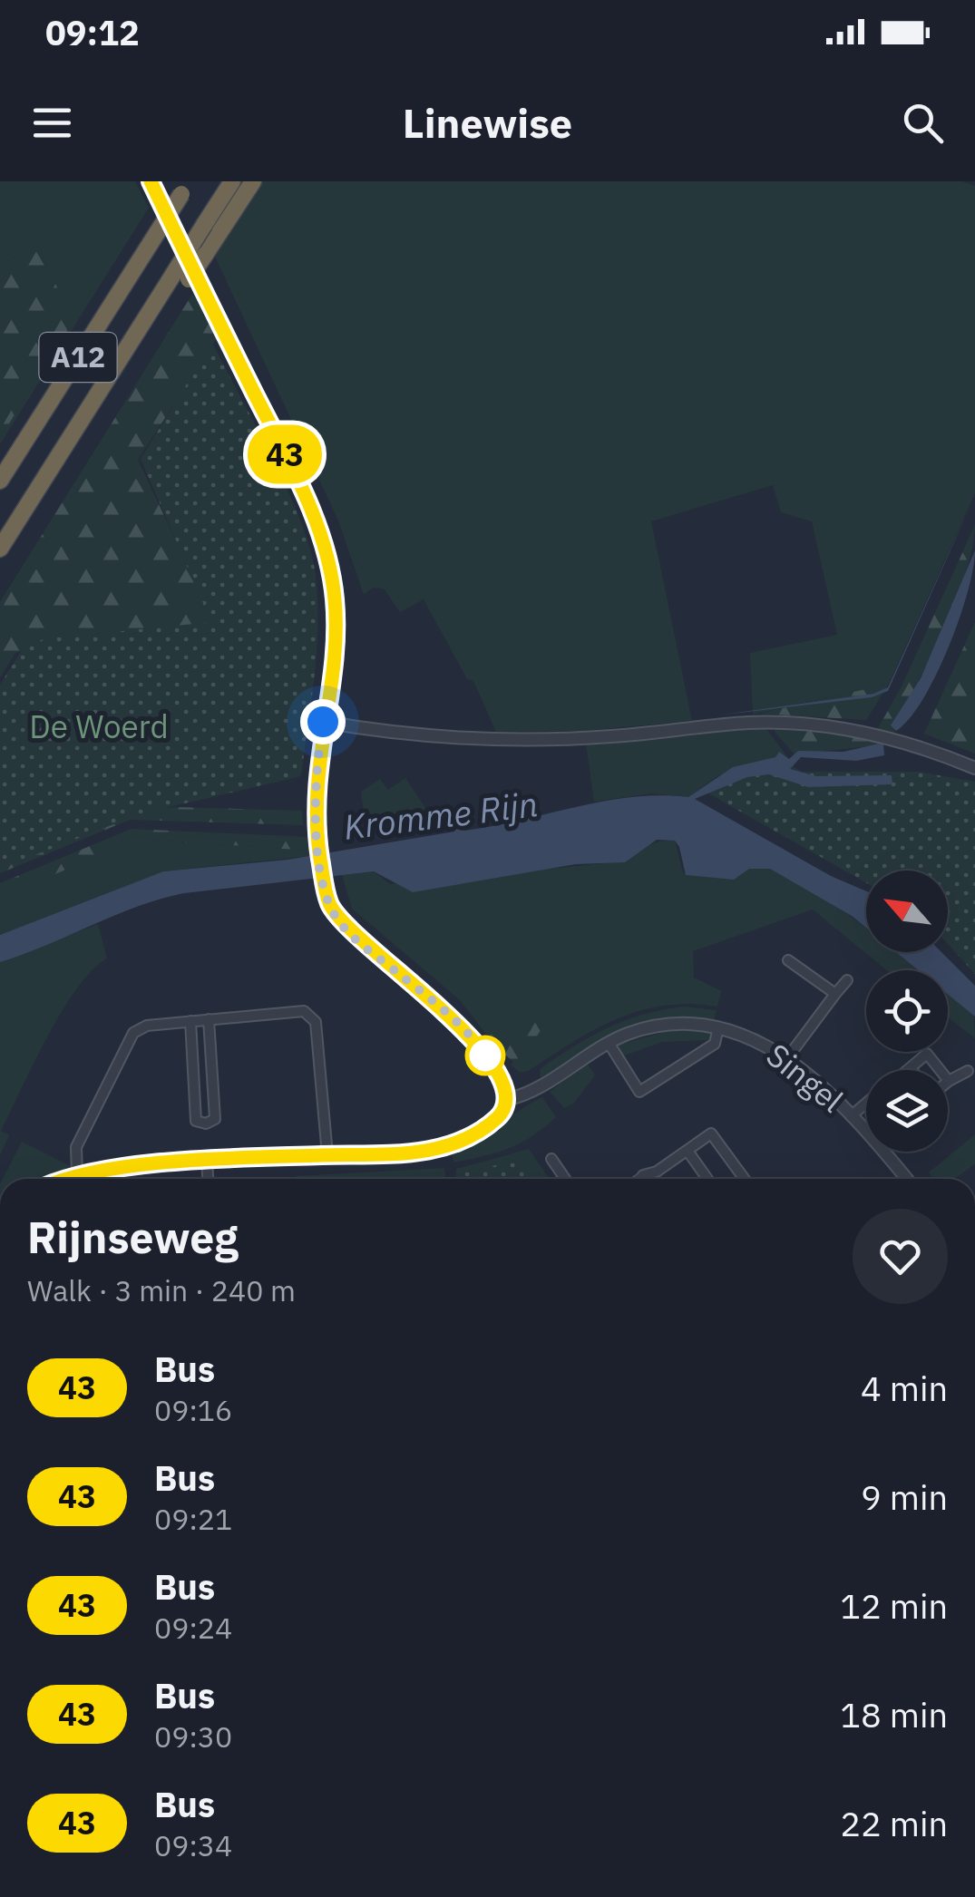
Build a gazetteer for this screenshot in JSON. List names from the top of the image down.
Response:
{
  "streets": {
    "highway": ["A12"],
    "street": ["Singel"]
  },
  "water": ["Kromme Rijn"],
  "parks": ["De Woerd"],
  "lines": ["bus line 43"],
  "north": "top left",
  "page": {
    "status": "09:12",
    "header": "Linewise",
    "on_map": "43",
    "heading": ["Rijnseweg", "Walk · 3 min · 240 m"],
    "list": [
      {
        "mark": "43",
        "name": "Bus",
        "note": "09:16",
        "value": "4 min"
      },
      {
        "mark": "43",
        "name": "Bus",
        "note": "09:21",
        "value": "9 min"
      },
      {
        "mark": "43",
        "name": "Bus",
        "note": "09:24",
        "value": "12 min"
      },
      {
        "mark": "43",
        "name": "Bus",
        "note": "09:30",
        "value": "18 min"
      },
      {
        "mark": "43",
        "name": "Bus",
        "note": "09:34",
        "value": "22 min"
      }
    ]
  }
}
